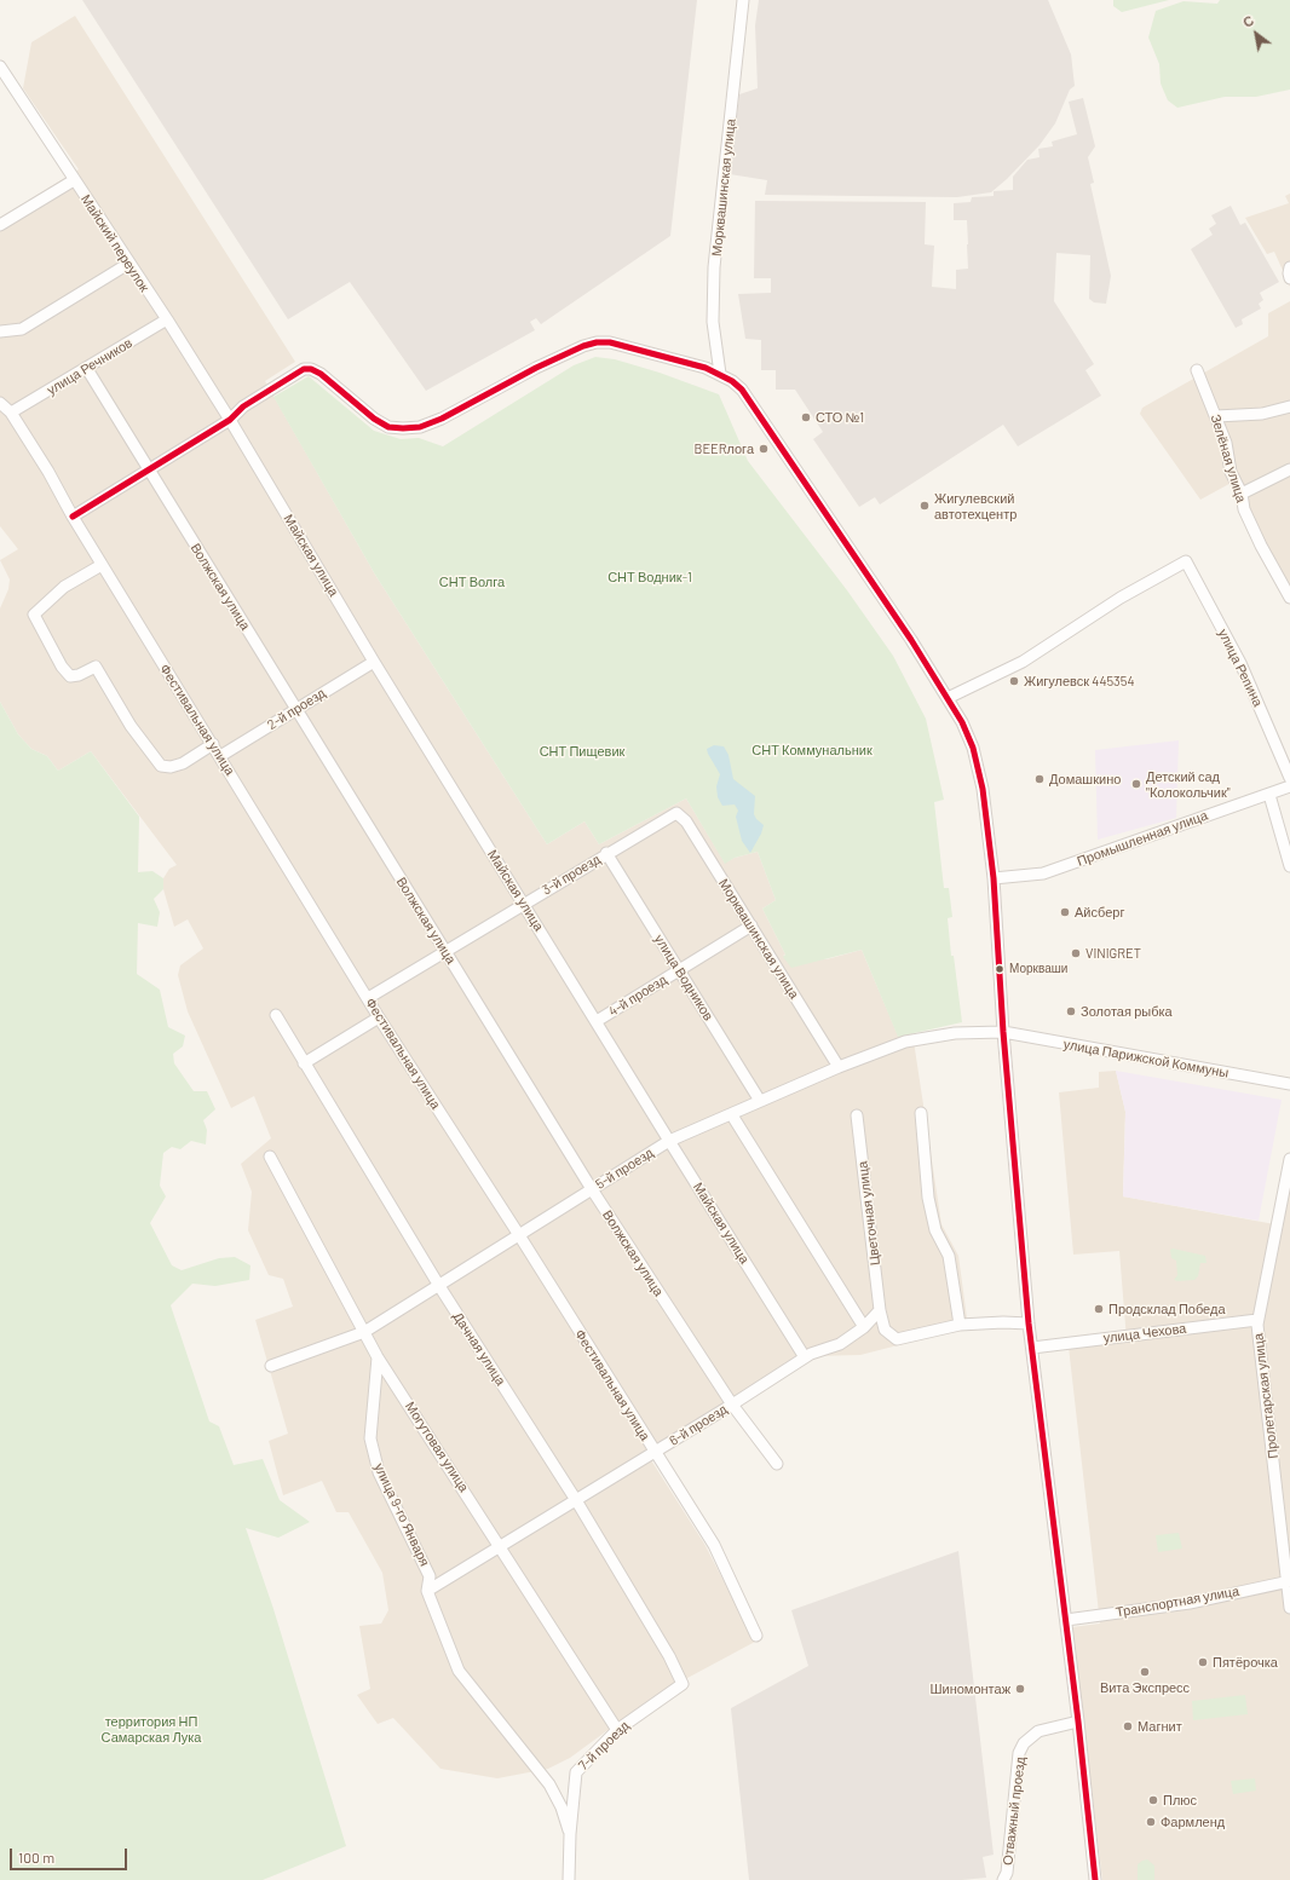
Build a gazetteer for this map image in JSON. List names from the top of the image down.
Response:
{
  "streets": {
    "street": [
      "Морквашинская улица",
      "Майский переулок",
      "улица Речников",
      "Зелёная улица",
      "Майская улица",
      "Волжская улица",
      "улица Репина",
      "2-й проезд",
      "Фестивальная улица",
      "Промышленная улица",
      "3-й проезд",
      "улица Водников",
      "4-й проезд",
      "улица Парижской Коммуны",
      "5-й проезд",
      "Цветочная улица",
      "улица Чехова",
      "Дачная улица",
      "Пролетарская улица",
      "6-й проезд",
      "Могутовая улица",
      "улица 9-го Января",
      "Транспортная улица",
      "7-й проезд",
      "Отважный проезд"
    ]
  },
  "crossings": [
    ["Морквашинская улица", "3-й проезд"],
    ["Морквашинская улица", "4-й проезд"],
    ["Морквашинская улица", "5-й проезд"],
    ["Майский переулок", "улица Речников"],
    ["Майский переулок", "Майская улица"],
    ["улица Речников", "Волжская улица"],
    ["улица Речников", "Фестивальная улица"],
    ["Майская улица", "2-й проезд"],
    ["Майская улица", "3-й проезд"],
    ["Майская улица", "4-й проезд"],
    ["Майская улица", "5-й проезд"],
    ["Майская улица", "6-й проезд"],
    ["Волжская улица", "2-й проезд"],
    ["Волжская улица", "3-й проезд"],
    ["Волжская улица", "5-й проезд"],
    ["Волжская улица", "6-й проезд"],
    ["2-й проезд", "Фестивальная улица"],
    ["Фестивальная улица", "3-й проезд"],
    ["Фестивальная улица", "5-й проезд"],
    ["Фестивальная улица", "6-й проезд"],
    ["3-й проезд", "улица Водников"],
    ["улица Водников", "4-й проезд"],
    ["улица Водников", "5-й проезд"],
    ["улица Парижской Коммуны", "5-й проезд"],
    ["5-й проезд", "Дачная улица"],
    ["5-й проезд", "Могутовая улица"],
    ["Цветочная улица", "6-й проезд"],
    ["улица Чехова", "Пролетарская улица"],
    ["Дачная улица", "6-й проезд"],
    ["Дачная улица", "7-й проезд"],
    ["Пролетарская улица", "Транспортная улица"],
    ["6-й проезд", "Могутовая улица"],
    ["6-й проезд", "улица 9-го Января"],
    ["Могутовая улица", "улица 9-го Января"],
    ["Могутовая улица", "7-й проезд"],
    ["улица 9-го Января", "7-й проезд"]
  ],
  "parks": [
    "СНТ Водник-1",
    "СНТ Волга",
    "СНТ Коммунальник",
    "СНТ Пищевик",
    "территория НП Самарская Лука"
  ],
  "places": [
    "СТО №1",
    "BEERлога",
    "Жигулевский автотехцентр",
    "Жигулевск 445354",
    "Домашкино",
    "Детский сад \"Колокольчик\"",
    "Айсберг",
    "VINIGRET",
    "Моркваши",
    "Золотая рыбка",
    "Продсклад Победа",
    "Пятёрочка",
    "Вита Экспресс",
    "Шиномонтаж",
    "Магнит",
    "Плюс",
    "Фармленд"
  ],
  "scale_bar": "100 m",
  "north": "top left"
}
